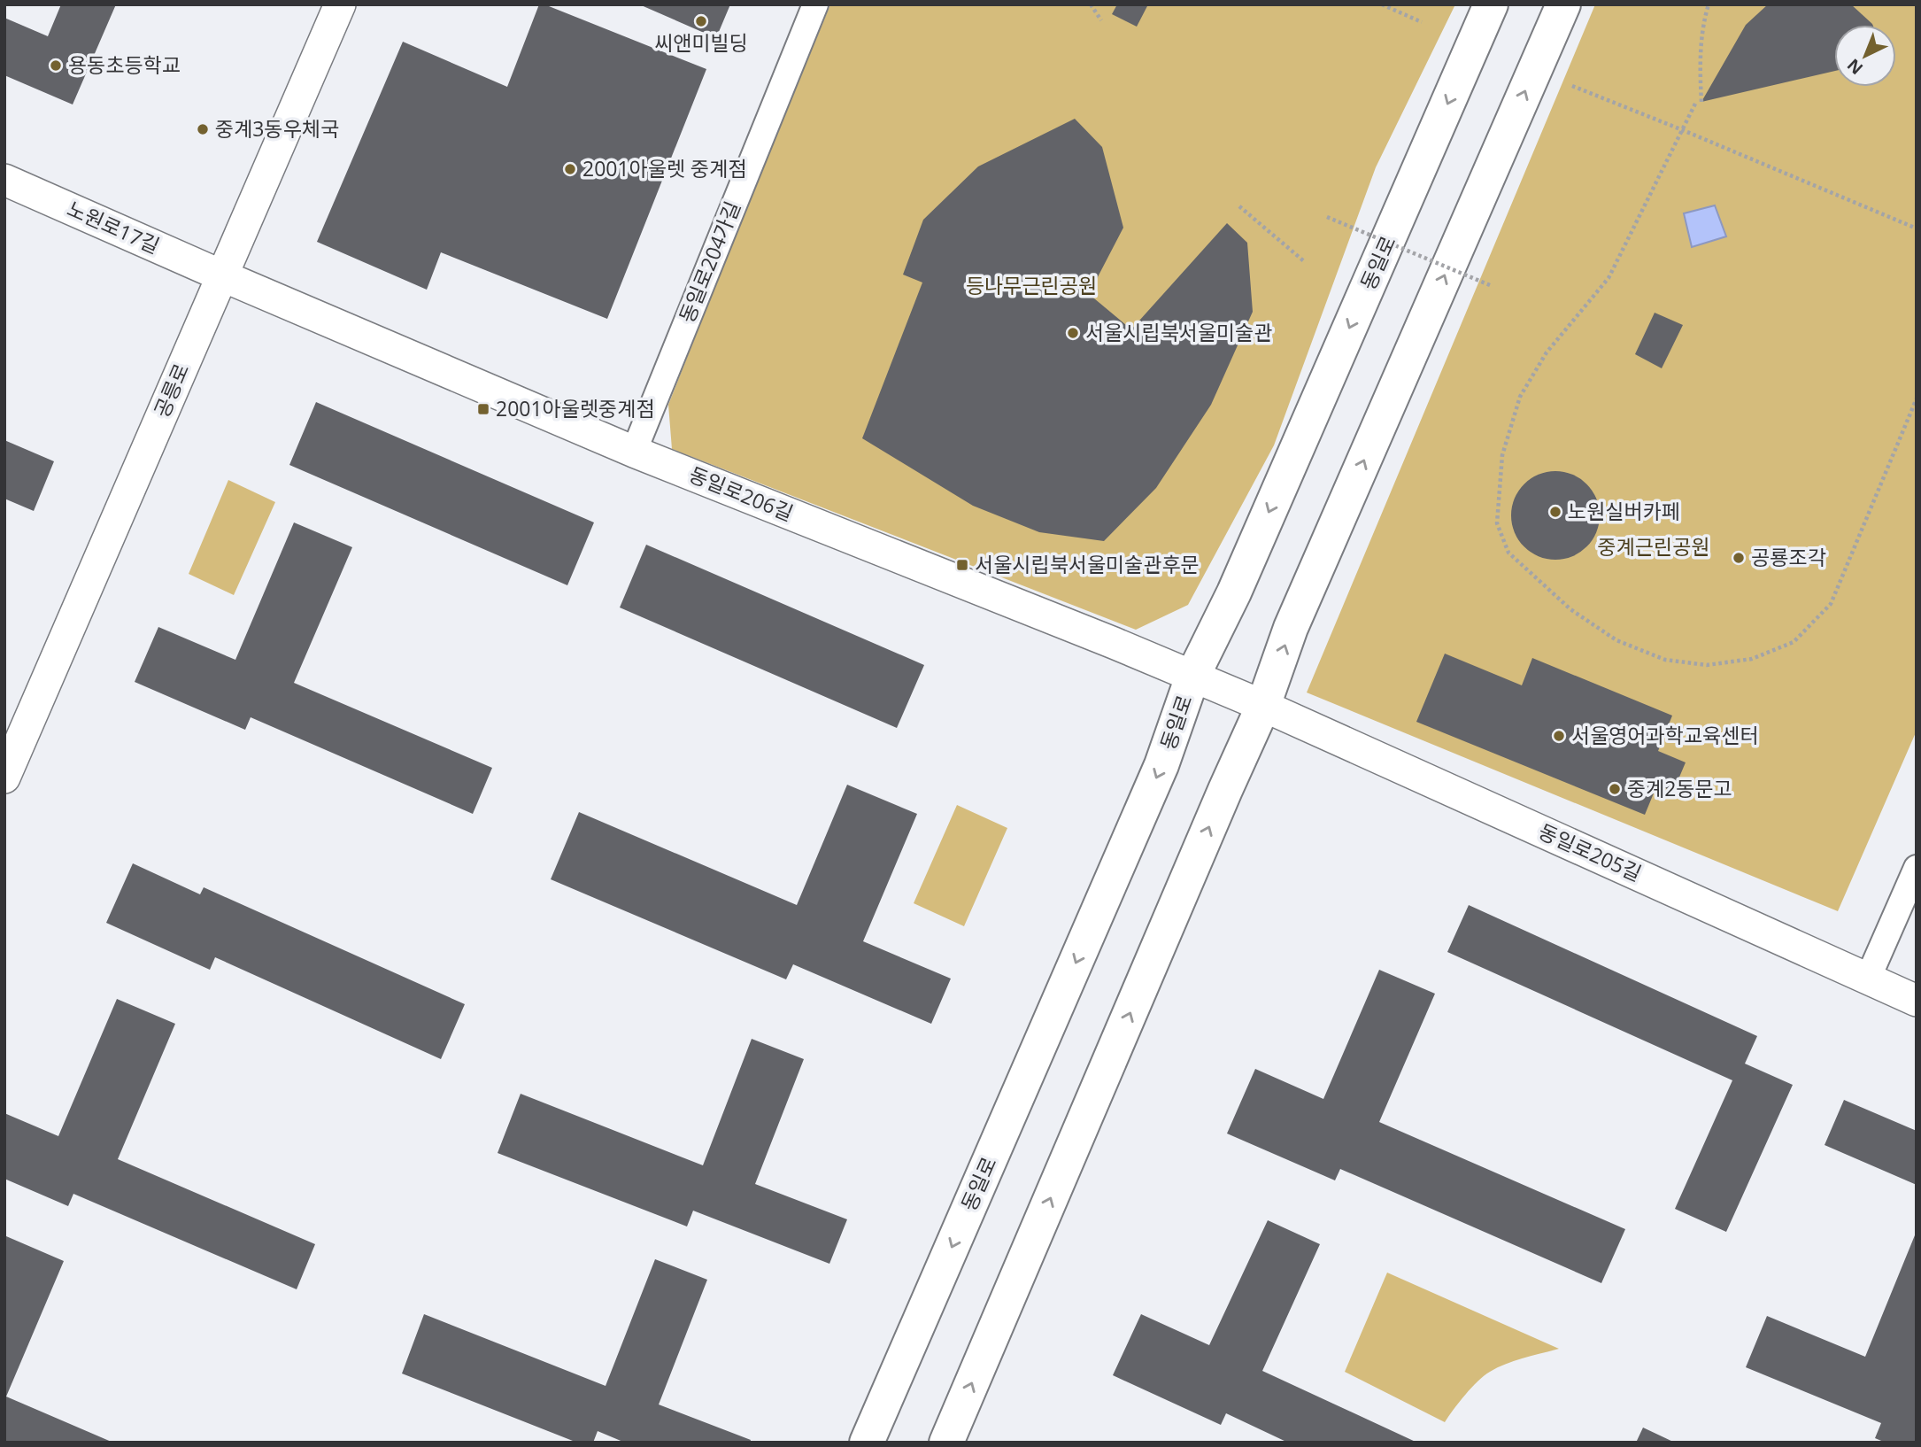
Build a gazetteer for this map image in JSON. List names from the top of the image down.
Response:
{
  "streets": {
    "main road": ["동일로"],
    "street": [
      "노원로17길",
      "동일로204가길",
      "공릉로",
      "동일로206길",
      "동일로205길"
    ]
  },
  "crossings": [
    ["노원로17길", "공릉로"],
    ["노원로17길", "동일로206길"],
    ["동일로204가길", "동일로206길"],
    ["동일로", "동일로206길"],
    ["공릉로", "동일로206길"],
    ["동일로206길", "동일로205길"]
  ],
  "parks": ["등나무근린공원", "중계근린공원"],
  "places": {
    "other": [
      "씨앤미빌딩",
      "용동초등학교",
      "중계3동우체국",
      "2001아울렛 중계점",
      "서울시립북서울미술관",
      "노원실버카페",
      "공룡조각",
      "서울영어과학교육센터",
      "중계2동문고"
    ],
    "transit": ["2001아울렛중계점", "서울시립북서울미술관후문"]
  },
  "north": "bottom left"
}
